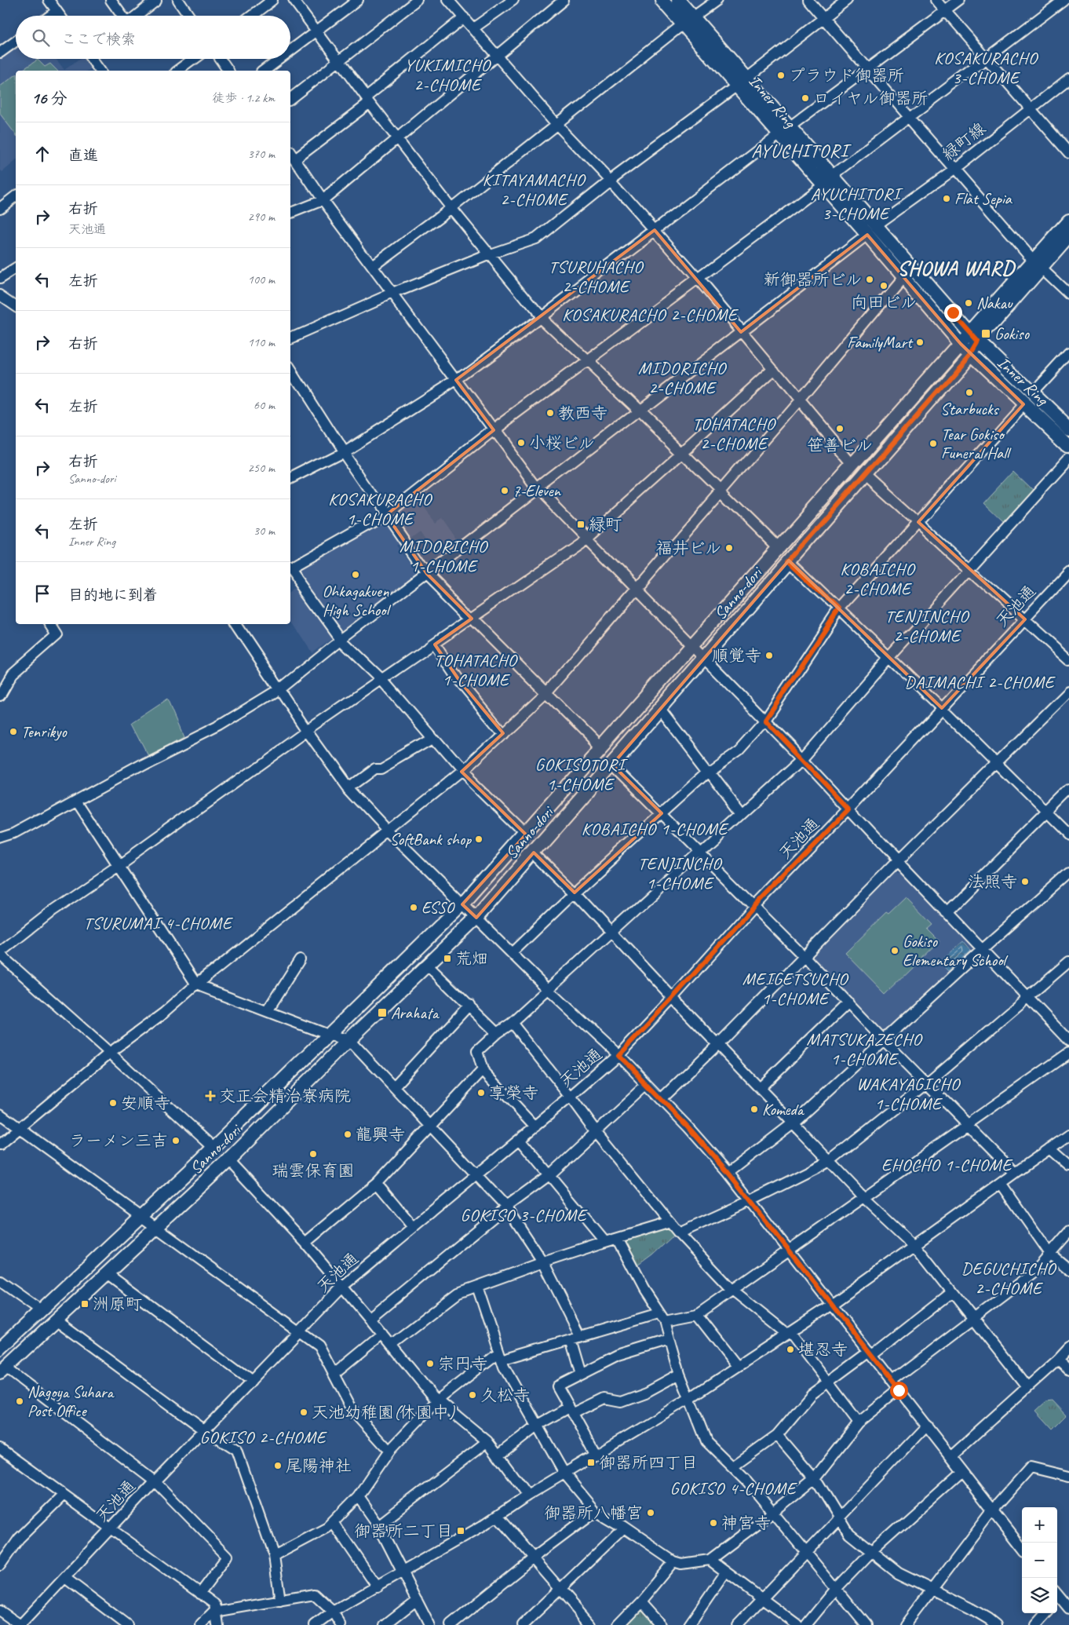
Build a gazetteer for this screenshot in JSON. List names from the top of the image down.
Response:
{
  "streets": {
    "main road": ["Inner Ring", "Sanno-dori"],
    "street": ["緑町線", "天池通"]
  },
  "crossings": [
    ["Inner Ring", "緑町線"],
    ["Inner Ring", "Sanno-dori"]
  ],
  "districts": [
    "KOSAKURACHO 3-CHOME",
    "YUKIMICHO 2-CHOME",
    "AYUCHITORI",
    "KITAYAMACHO 2-CHOME",
    "AYUCHITORI 3-CHOME",
    "TSURUHACHO 2-CHOME",
    "SHOWA WARD",
    "KOSAKURACHO 2-CHOME",
    "MIDORICHO 2-CHOME",
    "TOHATACHO 2-CHOME",
    "KOSAKURACHO 1-CHOME",
    "MIDORICHO 1-CHOME",
    "KOBAICHO 2-CHOME",
    "TENJINCHO 2-CHOME",
    "TOHATACHO 1-CHOME",
    "DAIMACHI 2-CHOME",
    "GOKISOTORI 1-CHOME",
    "KOBAICHO 1-CHOME",
    "TENJINCHO 1-CHOME",
    "TSURUMAI 4-CHOME",
    "MEIGETSUCHO 1-CHOME",
    "MATSUKAZECHO 1-CHOME",
    "WAKAYAGICHO 1-CHOME",
    "EHOCHO 1-CHOME",
    "GOKISO 3-CHOME",
    "DEGUCHICHO 2-CHOME",
    "GOKISO 2-CHOME",
    "GOKISO 4-CHOME"
  ],
  "places": {
    "other": [
      "プラウド御器所",
      "ロイヤル御器所",
      "Flat Sepia",
      "新御器所ビル",
      "向田ビル",
      "Nakau",
      "FamilyMart",
      "Starbucks",
      "教西寺",
      "笹善ビル",
      "小桜ビル",
      "Tear Gokiso Funeral Hall",
      "7-Eleven",
      "福井ビル",
      "Ohkagakuen High School",
      "順覚寺",
      "Tenrikyo",
      "SoftBank shop",
      "法照寺",
      "ESSO",
      "Gokiso Elementary School",
      "享榮寺",
      "安順寺",
      "Komeda",
      "龍興寺",
      "ラーメン三吉",
      "瑞雲保育園",
      "堪忍寺",
      "宗円寺",
      "久松寺",
      "Nagoya Suhara Post Office",
      "天池幼稚園(休園中)",
      "尾陽神社",
      "御器所八幡宮",
      "神宮寺"
    ],
    "transit": [
      "Gokiso",
      "緑町",
      "荒畑",
      "Arahata",
      "洲原町",
      "御器所四丁目",
      "御器所二丁目"
    ],
    "health": ["交正会精治寮病院"]
  },
  "page": {
    "search": "ここで検索",
    "heading": ["16 分", "徒歩 · 1.2 km"],
    "list": [
      ["直進", "370 m"],
      ["右折", "天池通", "290 m"],
      ["左折", "100 m"],
      ["右折", "110 m"],
      ["左折", "60 m"],
      ["右折", "Sanno-dori", "250 m"],
      ["左折", "Inner Ring", "30 m"],
      "目的地に到着"
    ],
    "map_buttons": ["+", "−"]
  }
}
